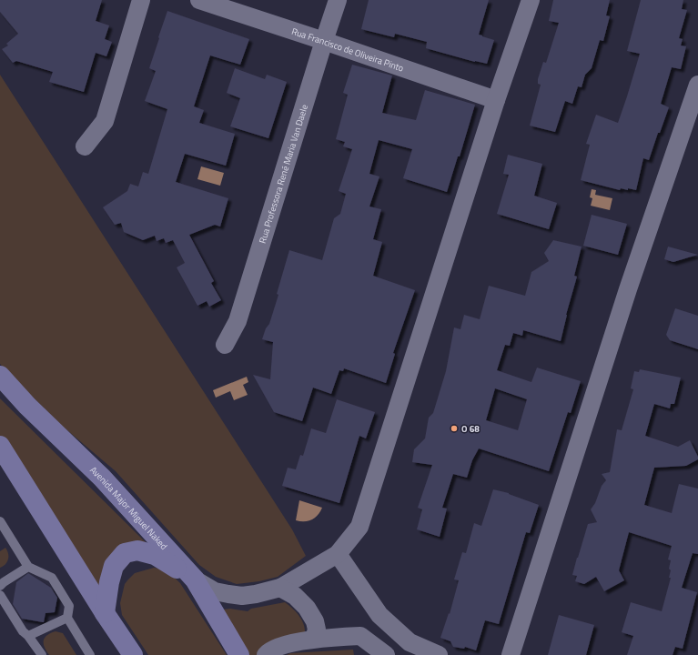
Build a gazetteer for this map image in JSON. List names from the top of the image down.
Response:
{
  "streets": {
    "main road": ["Avenida Major Miguel Naked"],
    "street": ["Rua Francisco de Oliveira Pinto", "Rua Professora René Maria Van Daele"]
  },
  "crossings": [
    ["Rua Francisco de Oliveira Pinto", "Rua Professora René Maria Van Daele"]
  ],
  "places": ["O 68"]
}
